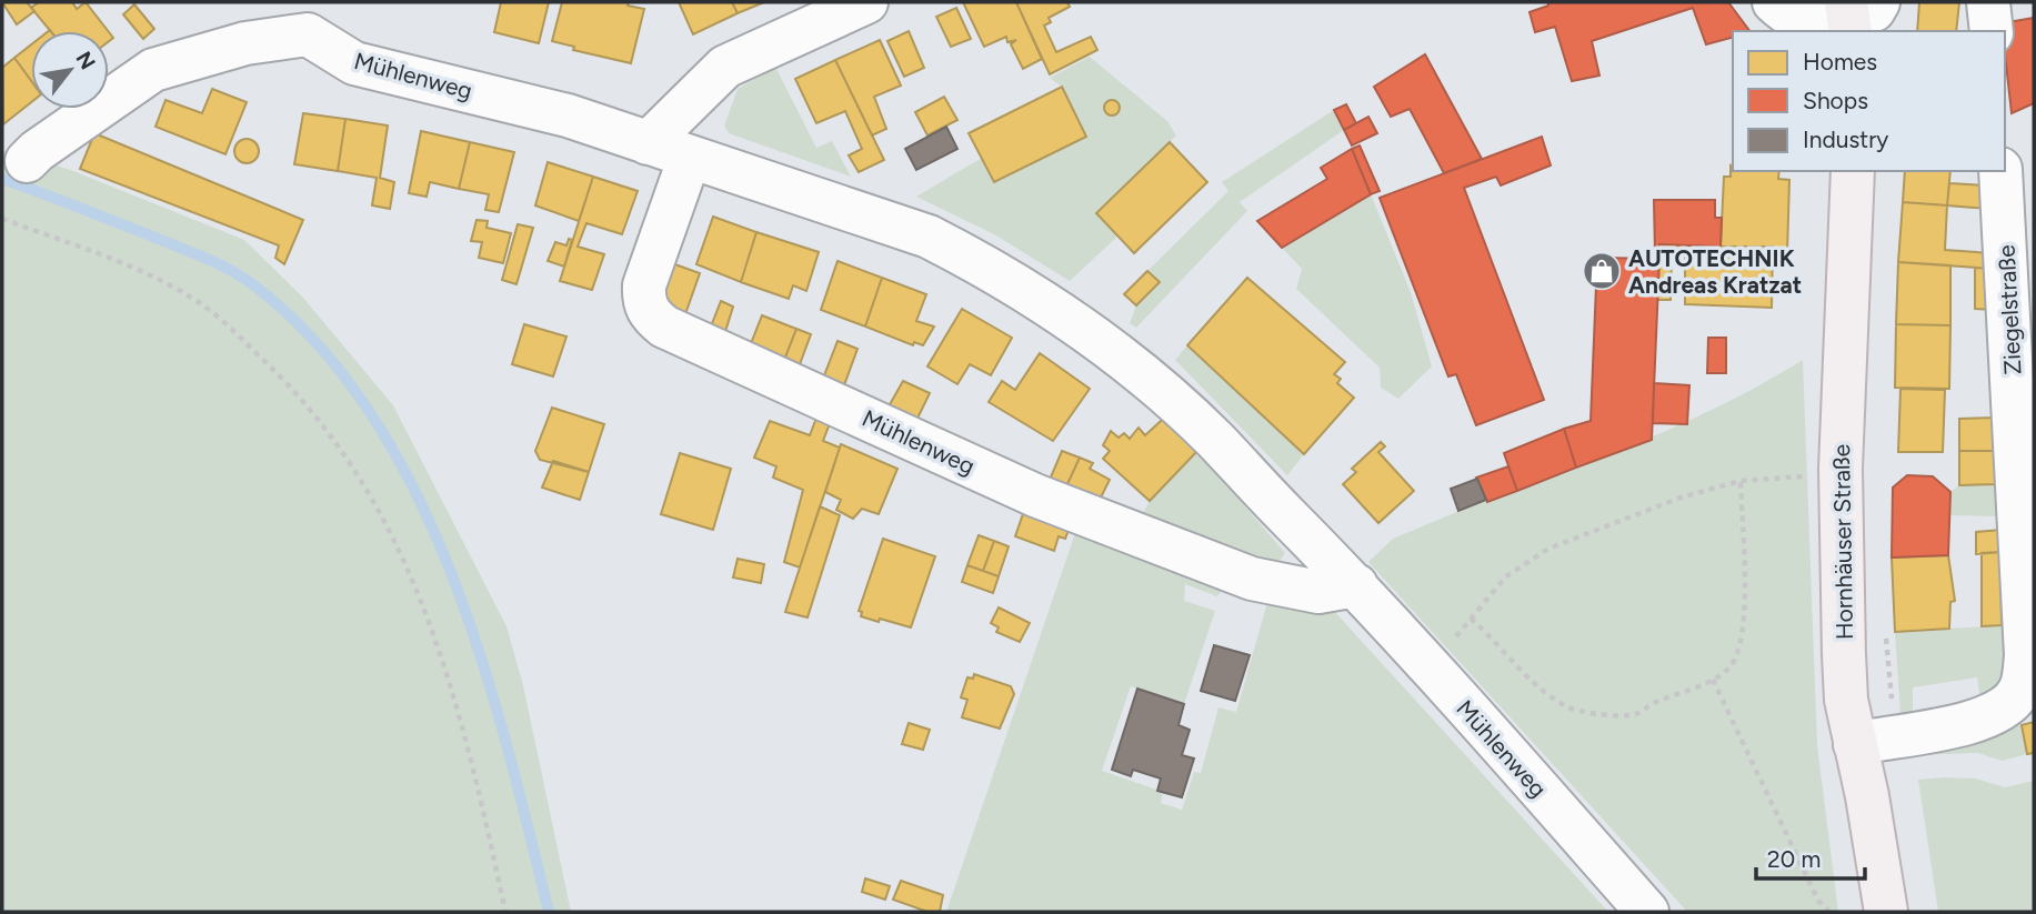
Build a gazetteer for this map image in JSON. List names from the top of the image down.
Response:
{
  "streets": {
    "main road": ["Hornhäuser Straße"],
    "street": ["Mühlenweg", "Ziegelstraße"]
  },
  "crossings": [
    ["Ziegelstraße", "Hornhäuser Straße"]
  ],
  "places": {
    "shop": ["AUTOTECHNIK Andreas Kratzat"]
  },
  "legend": ["Homes", "Shops", "Industry"],
  "scale_bar": "20 m",
  "north": "top right"
}
